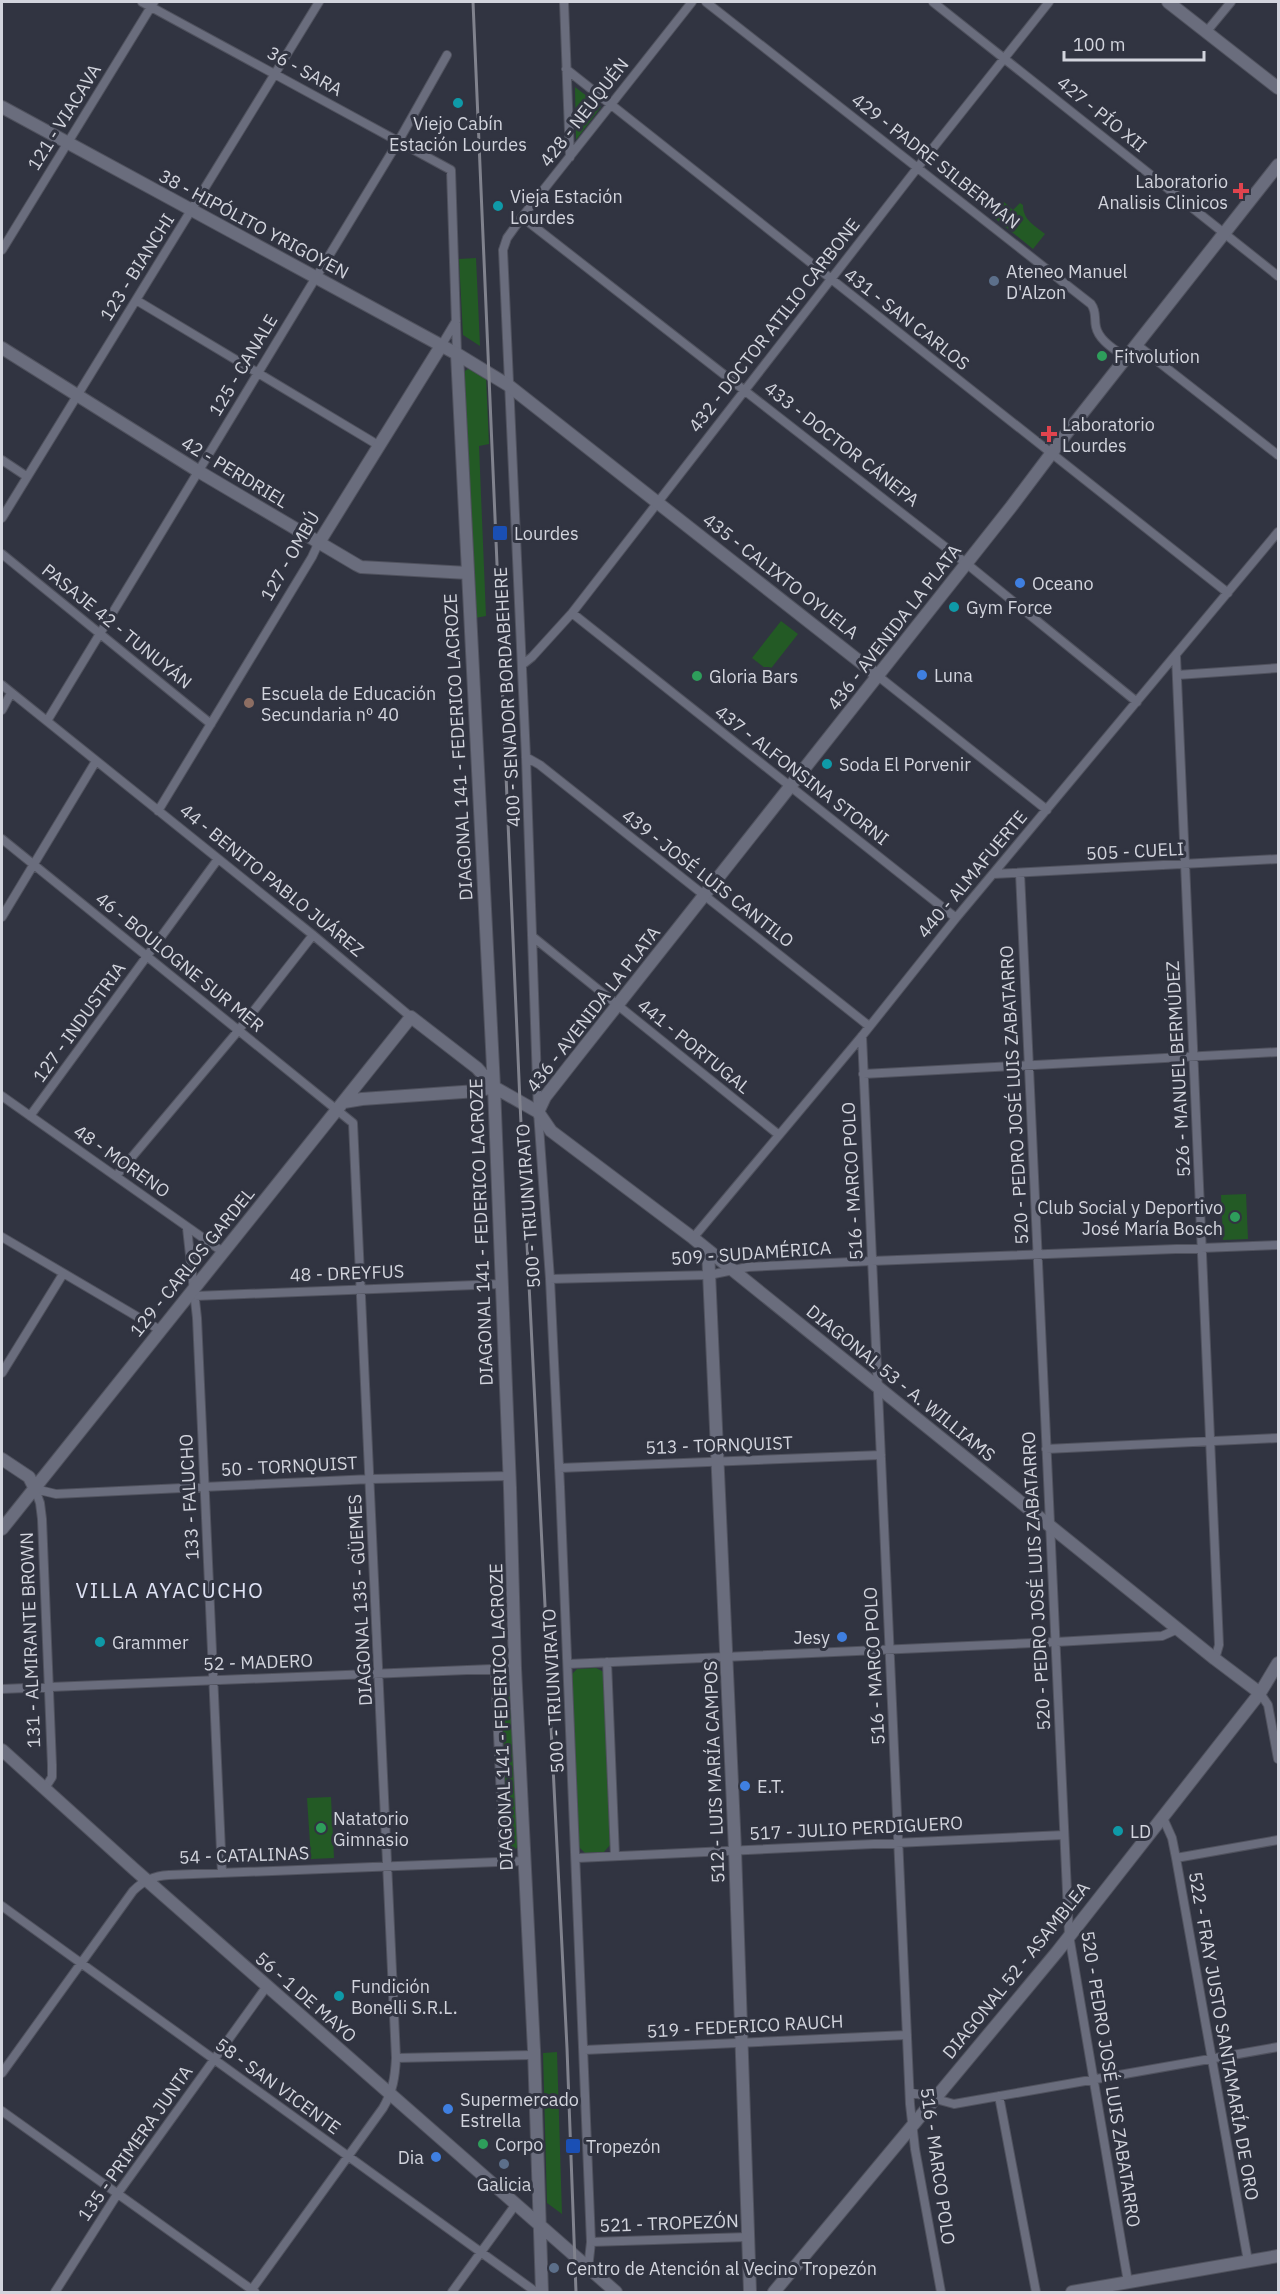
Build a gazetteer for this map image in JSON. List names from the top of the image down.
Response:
{
  "streets": {
    "street": [
      "36 - SARA",
      "428 - NEUQUÉN",
      "427 - PÍO XII",
      "121 - VIACAVA",
      "429 - PADRE SILBERMAN",
      "38 - HIPÓLITO YRIGOYEN",
      "123 - BIANCHI",
      "431 - SAN CARLOS",
      "432 - DOCTOR ATILIO CARBONE",
      "125 - CANALE",
      "433 - DOCTOR CÁNEPA",
      "42 - PERDRIEL",
      "127 - OMBÚ",
      "435 - CALIXTO OYUELA",
      "PASAJE 42 - TUNUYÁN",
      "436 - AVENIDA LA PLATA",
      "400 - SENADOR BORDABEHERE",
      "DIAGONAL 141 - FEDERICO LACROZE",
      "437 - ALFONSINA STORNI",
      "505 - CUELI",
      "440 - ALMAFUERTE",
      "439 - JOSÉ LUIS CANTILO",
      "44 - BENITO PABLO JUÁREZ",
      "46 - BOULOGNE SUR MER",
      "127 - INDUSTRIA",
      "441 - PORTUGAL",
      "526 - MANUEL BERMÚDEZ",
      "520 - PEDRO JOSÉ LUIS ZABATARRO",
      "48 - MORENO",
      "516 - MARCO POLO",
      "500 - TRIUNVIRATO",
      "509 - SUDAMÉRICA",
      "129 - CARLOS GARDEL",
      "48 - DREYFUS",
      "DIAGONAL 53 - A. WILLIAMS",
      "513 - TORNQUIST",
      "50 - TORNQUIST",
      "133 - FALUCHO",
      "DIAGONAL 135 - GÜEMES",
      "131 - ALMIRANTE BROWN",
      "52 - MADERO",
      "512 - LUIS MARÍA CAMPOS",
      "517 - JULIO PERDIGUERO",
      "54 - CATALINAS",
      "DIAGONAL 52 - ASAMBLEA",
      "56 - 1 DE MAYO",
      "519 - FEDERICO RAUCH",
      "522 - FRAY JUSTO SANTAMARÍA DE ORO",
      "58 - SAN VICENTE",
      "135 - PRIMERA JUNTA",
      "521 - TROPEZÓN"
    ]
  },
  "crossings": [
    ["36 - SARA", "121 - VIACAVA"],
    ["36 - SARA", "123 - BIANCHI"],
    ["36 - SARA", "125 - CANALE"],
    ["36 - SARA", "DIAGONAL 141 - FEDERICO LACROZE"],
    ["428 - NEUQUÉN", "431 - SAN CARLOS"],
    ["428 - NEUQUÉN", "433 - DOCTOR CÁNEPA"],
    ["428 - NEUQUÉN", "400 - SENADOR BORDABEHERE"],
    ["427 - PÍO XII", "432 - DOCTOR ATILIO CARBONE"],
    ["427 - PÍO XII", "436 - AVENIDA LA PLATA"],
    ["121 - VIACAVA", "38 - HIPÓLITO YRIGOYEN"],
    ["429 - PADRE SILBERMAN", "432 - DOCTOR ATILIO CARBONE"],
    ["429 - PADRE SILBERMAN", "436 - AVENIDA LA PLATA"],
    ["38 - HIPÓLITO YRIGOYEN", "123 - BIANCHI"],
    ["38 - HIPÓLITO YRIGOYEN", "125 - CANALE"],
    ["38 - HIPÓLITO YRIGOYEN", "127 - OMBÚ"],
    ["38 - HIPÓLITO YRIGOYEN", "435 - CALIXTO OYUELA"],
    ["38 - HIPÓLITO YRIGOYEN", "DIAGONAL 141 - FEDERICO LACROZE"],
    ["123 - BIANCHI", "42 - PERDRIEL"],
    ["431 - SAN CARLOS", "432 - DOCTOR ATILIO CARBONE"],
    ["431 - SAN CARLOS", "436 - AVENIDA LA PLATA"],
    ["431 - SAN CARLOS", "440 - ALMAFUERTE"],
    ["432 - DOCTOR ATILIO CARBONE", "433 - DOCTOR CÁNEPA"],
    ["432 - DOCTOR ATILIO CARBONE", "435 - CALIXTO OYUELA"],
    ["432 - DOCTOR ATILIO CARBONE", "400 - SENADOR BORDABEHERE"],
    ["432 - DOCTOR ATILIO CARBONE", "437 - ALFONSINA STORNI"],
    ["125 - CANALE", "42 - PERDRIEL"],
    ["125 - CANALE", "PASAJE 42 - TUNUYÁN"],
    ["125 - CANALE", "44 - BENITO PABLO JUÁREZ"],
    ["433 - DOCTOR CÁNEPA", "436 - AVENIDA LA PLATA"],
    ["433 - DOCTOR CÁNEPA", "440 - ALMAFUERTE"],
    ["42 - PERDRIEL", "127 - OMBÚ"],
    ["42 - PERDRIEL", "DIAGONAL 141 - FEDERICO LACROZE"],
    ["127 - OMBÚ", "PASAJE 42 - TUNUYÁN"],
    ["127 - OMBÚ", "DIAGONAL 141 - FEDERICO LACROZE"],
    ["127 - OMBÚ", "44 - BENITO PABLO JUÁREZ"],
    ["435 - CALIXTO OYUELA", "436 - AVENIDA LA PLATA"],
    ["435 - CALIXTO OYUELA", "400 - SENADOR BORDABEHERE"],
    ["435 - CALIXTO OYUELA", "440 - ALMAFUERTE"],
    ["436 - AVENIDA LA PLATA", "400 - SENADOR BORDABEHERE"],
    ["436 - AVENIDA LA PLATA", "437 - ALFONSINA STORNI"],
    ["436 - AVENIDA LA PLATA", "439 - JOSÉ LUIS CANTILO"],
    ["436 - AVENIDA LA PLATA", "441 - PORTUGAL"],
    ["436 - AVENIDA LA PLATA", "500 - TRIUNVIRATO"],
    ["436 - AVENIDA LA PLATA", "DIAGONAL 53 - A. WILLIAMS"],
    ["400 - SENADOR BORDABEHERE", "439 - JOSÉ LUIS CANTILO"],
    ["400 - SENADOR BORDABEHERE", "441 - PORTUGAL"],
    ["400 - SENADOR BORDABEHERE", "500 - TRIUNVIRATO"],
    ["400 - SENADOR BORDABEHERE", "DIAGONAL 53 - A. WILLIAMS"],
    ["DIAGONAL 141 - FEDERICO LACROZE", "44 - BENITO PABLO JUÁREZ"],
    ["DIAGONAL 141 - FEDERICO LACROZE", "48 - DREYFUS"],
    ["DIAGONAL 141 - FEDERICO LACROZE", "50 - TORNQUIST"],
    ["DIAGONAL 141 - FEDERICO LACROZE", "52 - MADERO"],
    ["DIAGONAL 141 - FEDERICO LACROZE", "54 - CATALINAS"],
    ["DIAGONAL 141 - FEDERICO LACROZE", "56 - 1 DE MAYO"],
    ["437 - ALFONSINA STORNI", "440 - ALMAFUERTE"],
    ["505 - CUELI", "440 - ALMAFUERTE"],
    ["505 - CUELI", "526 - MANUEL BERMÚDEZ"],
    ["505 - CUELI", "520 - PEDRO JOSÉ LUIS ZABATARRO"],
    ["440 - ALMAFUERTE", "439 - JOSÉ LUIS CANTILO"],
    ["440 - ALMAFUERTE", "441 - PORTUGAL"],
    ["440 - ALMAFUERTE", "526 - MANUEL BERMÚDEZ"],
    ["440 - ALMAFUERTE", "516 - MARCO POLO"],
    ["440 - ALMAFUERTE", "DIAGONAL 53 - A. WILLIAMS"],
    ["44 - BENITO PABLO JUÁREZ", "127 - INDUSTRIA"],
    ["44 - BENITO PABLO JUÁREZ", "129 - CARLOS GARDEL"],
    ["44 - BENITO PABLO JUÁREZ", "DIAGONAL 53 - A. WILLIAMS"],
    ["46 - BOULOGNE SUR MER", "127 - INDUSTRIA"],
    ["46 - BOULOGNE SUR MER", "129 - CARLOS GARDEL"],
    ["46 - BOULOGNE SUR MER", "DIAGONAL 135 - GÜEMES"],
    ["127 - INDUSTRIA", "48 - MORENO"],
    ["526 - MANUEL BERMÚDEZ", "509 - SUDAMÉRICA"],
    ["526 - MANUEL BERMÚDEZ", "DIAGONAL 53 - A. WILLIAMS"],
    ["520 - PEDRO JOSÉ LUIS ZABATARRO", "509 - SUDAMÉRICA"],
    ["520 - PEDRO JOSÉ LUIS ZABATARRO", "DIAGONAL 53 - A. WILLIAMS"],
    ["520 - PEDRO JOSÉ LUIS ZABATARRO", "517 - JULIO PERDIGUERO"],
    ["520 - PEDRO JOSÉ LUIS ZABATARRO", "DIAGONAL 52 - ASAMBLEA"],
    ["48 - MORENO", "129 - CARLOS GARDEL"],
    ["48 - MORENO", "133 - FALUCHO"],
    ["516 - MARCO POLO", "509 - SUDAMÉRICA"],
    ["516 - MARCO POLO", "DIAGONAL 53 - A. WILLIAMS"],
    ["516 - MARCO POLO", "513 - TORNQUIST"],
    ["516 - MARCO POLO", "517 - JULIO PERDIGUERO"],
    ["516 - MARCO POLO", "DIAGONAL 52 - ASAMBLEA"],
    ["516 - MARCO POLO", "519 - FEDERICO RAUCH"],
    ["500 - TRIUNVIRATO", "509 - SUDAMÉRICA"],
    ["500 - TRIUNVIRATO", "DIAGONAL 53 - A. WILLIAMS"],
    ["500 - TRIUNVIRATO", "513 - TORNQUIST"],
    ["500 - TRIUNVIRATO", "517 - JULIO PERDIGUERO"],
    ["500 - TRIUNVIRATO", "56 - 1 DE MAYO"],
    ["500 - TRIUNVIRATO", "519 - FEDERICO RAUCH"],
    ["500 - TRIUNVIRATO", "521 - TROPEZÓN"],
    ["509 - SUDAMÉRICA", "DIAGONAL 53 - A. WILLIAMS"],
    ["509 - SUDAMÉRICA", "512 - LUIS MARÍA CAMPOS"],
    ["129 - CARLOS GARDEL", "48 - DREYFUS"],
    ["129 - CARLOS GARDEL", "50 - TORNQUIST"],
    ["129 - CARLOS GARDEL", "133 - FALUCHO"],
    ["129 - CARLOS GARDEL", "DIAGONAL 135 - GÜEMES"],
    ["129 - CARLOS GARDEL", "131 - ALMIRANTE BROWN"],
    ["48 - DREYFUS", "133 - FALUCHO"],
    ["48 - DREYFUS", "DIAGONAL 135 - GÜEMES"],
    ["DIAGONAL 53 - A. WILLIAMS", "512 - LUIS MARÍA CAMPOS"],
    ["DIAGONAL 53 - A. WILLIAMS", "DIAGONAL 52 - ASAMBLEA"],
    ["513 - TORNQUIST", "512 - LUIS MARÍA CAMPOS"],
    ["50 - TORNQUIST", "133 - FALUCHO"],
    ["50 - TORNQUIST", "DIAGONAL 135 - GÜEMES"],
    ["50 - TORNQUIST", "131 - ALMIRANTE BROWN"],
    ["133 - FALUCHO", "52 - MADERO"],
    ["133 - FALUCHO", "54 - CATALINAS"],
    ["DIAGONAL 135 - GÜEMES", "52 - MADERO"],
    ["DIAGONAL 135 - GÜEMES", "54 - CATALINAS"],
    ["DIAGONAL 135 - GÜEMES", "56 - 1 DE MAYO"],
    ["131 - ALMIRANTE BROWN", "52 - MADERO"],
    ["131 - ALMIRANTE BROWN", "56 - 1 DE MAYO"],
    ["512 - LUIS MARÍA CAMPOS", "517 - JULIO PERDIGUERO"],
    ["512 - LUIS MARÍA CAMPOS", "519 - FEDERICO RAUCH"],
    ["512 - LUIS MARÍA CAMPOS", "521 - TROPEZÓN"],
    ["54 - CATALINAS", "56 - 1 DE MAYO"],
    ["DIAGONAL 52 - ASAMBLEA", "522 - FRAY JUSTO SANTAMARÍA DE ORO"],
    ["56 - 1 DE MAYO", "135 - PRIMERA JUNTA"],
    ["58 - SAN VICENTE", "135 - PRIMERA JUNTA"]
  ],
  "districts": ["VILLA AYACUCHO"],
  "places": {
    "other": [
      "Viejo Cabín Estación Lourdes",
      "Vieja Estación Lourdes",
      "Ateneo Manuel D'Alzon",
      "Fitvolution",
      "Oceano",
      "Gym Force",
      "Luna",
      "Gloria Bars",
      "Escuela de Educación Secundaria nº 40",
      "Soda El Porvenir",
      "Club Social y Deportivo José María Bosch",
      "Jesy",
      "Grammer",
      "E.T.",
      "Natatorio Gimnasio",
      "LD",
      "Fundición Bonelli S.R.L.",
      "Supermercado Estrella",
      "Corpo",
      "Dia",
      "Galicia",
      "Centro de Atención al Vecino Tropezón"
    ],
    "health": ["Laboratorio Analisis Clinicos", "Laboratorio Lourdes"],
    "transit": ["Lourdes", "Tropezón"]
  },
  "scale_bar": "100 m"
}
